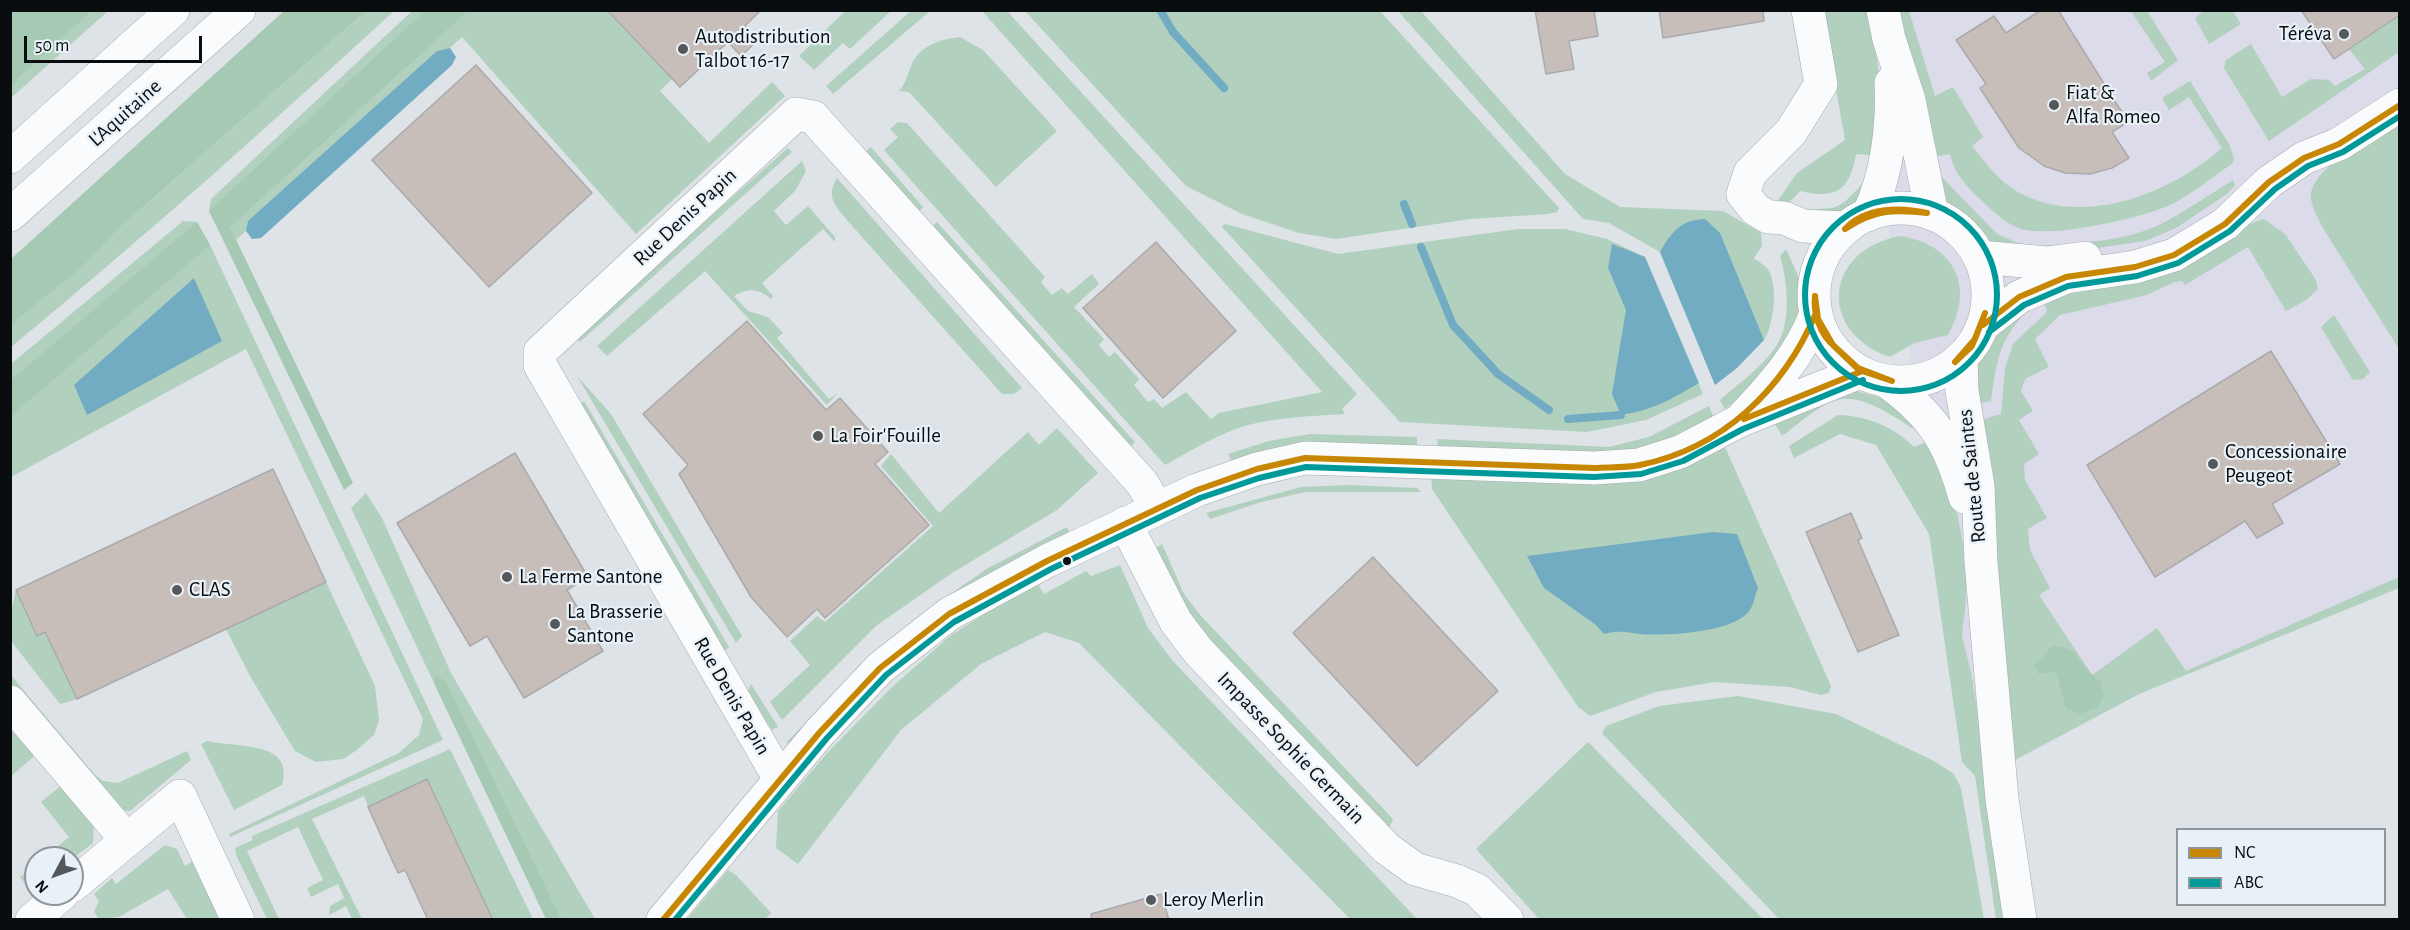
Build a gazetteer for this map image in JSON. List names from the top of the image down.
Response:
{
  "streets": {
    "main road": [
      "L'Aquitaine",
      "Rue Denis Papin",
      "Route de Saintes",
      "Impasse Sophie Germain"
    ]
  },
  "places": [
    "Téréva",
    "Autodistribution Talbot 16-17",
    "Fiat & Alfa Romeo",
    "La Foir'Fouille",
    "Concessionaire Peugeot",
    "La Ferme Santone",
    "CLAS",
    "La Brasserie Santone",
    "Leroy Merlin"
  ],
  "lines": ["transit line NC", "transit line ABC"],
  "legend": ["NC", "ABC"],
  "scale_bar": "50 m",
  "north": "bottom left"
}
